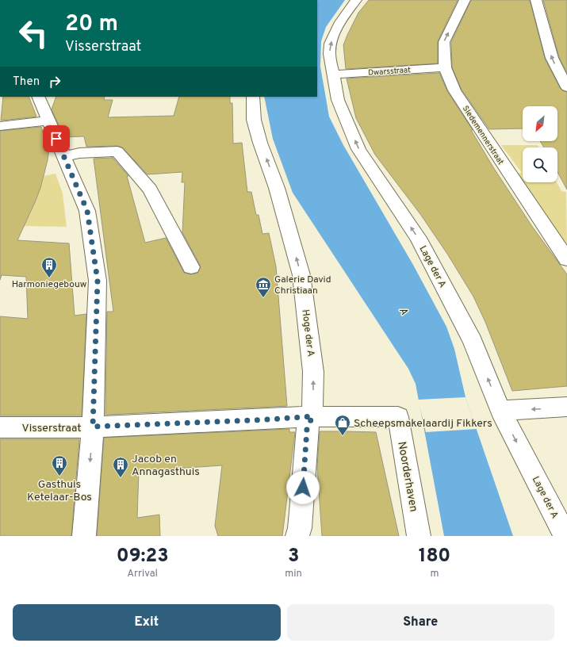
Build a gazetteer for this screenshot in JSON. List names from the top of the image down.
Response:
{
  "streets": {
    "street": [
      "Dwarsstraat",
      "Sledemennerstraat",
      "Lage der A",
      "Hoge der A",
      "Visserstraat",
      "Noorderhaven"
    ]
  },
  "crossings": [
    ["Dwarsstraat", "Sledemennerstraat"],
    ["Dwarsstraat", "Lage der A"],
    ["Hoge der A", "Visserstraat"],
    ["Hoge der A", "Noorderhaven"],
    ["Visserstraat", "Noorderhaven"]
  ],
  "one_way": ["Hoge der A"],
  "water": ["A"],
  "places": {
    "building": ["Harmoniegebouw", "Gasthuis Ketelaar-Bos", "Jacob en Annagasthuis"],
    "museum": ["Galerie David Christiaan"],
    "shop": ["Scheepsmakelaardij Fikkers"]
  },
  "north": "bottom left",
  "page": {
    "turn": ["20 m", "Visserstraat"],
    "then": "Then",
    "eta": [
      "09:23",
      "Arrival",
      "3",
      "min",
      "180",
      "m"
    ],
    "buttons": ["Exit", "Share"]
  }
}
